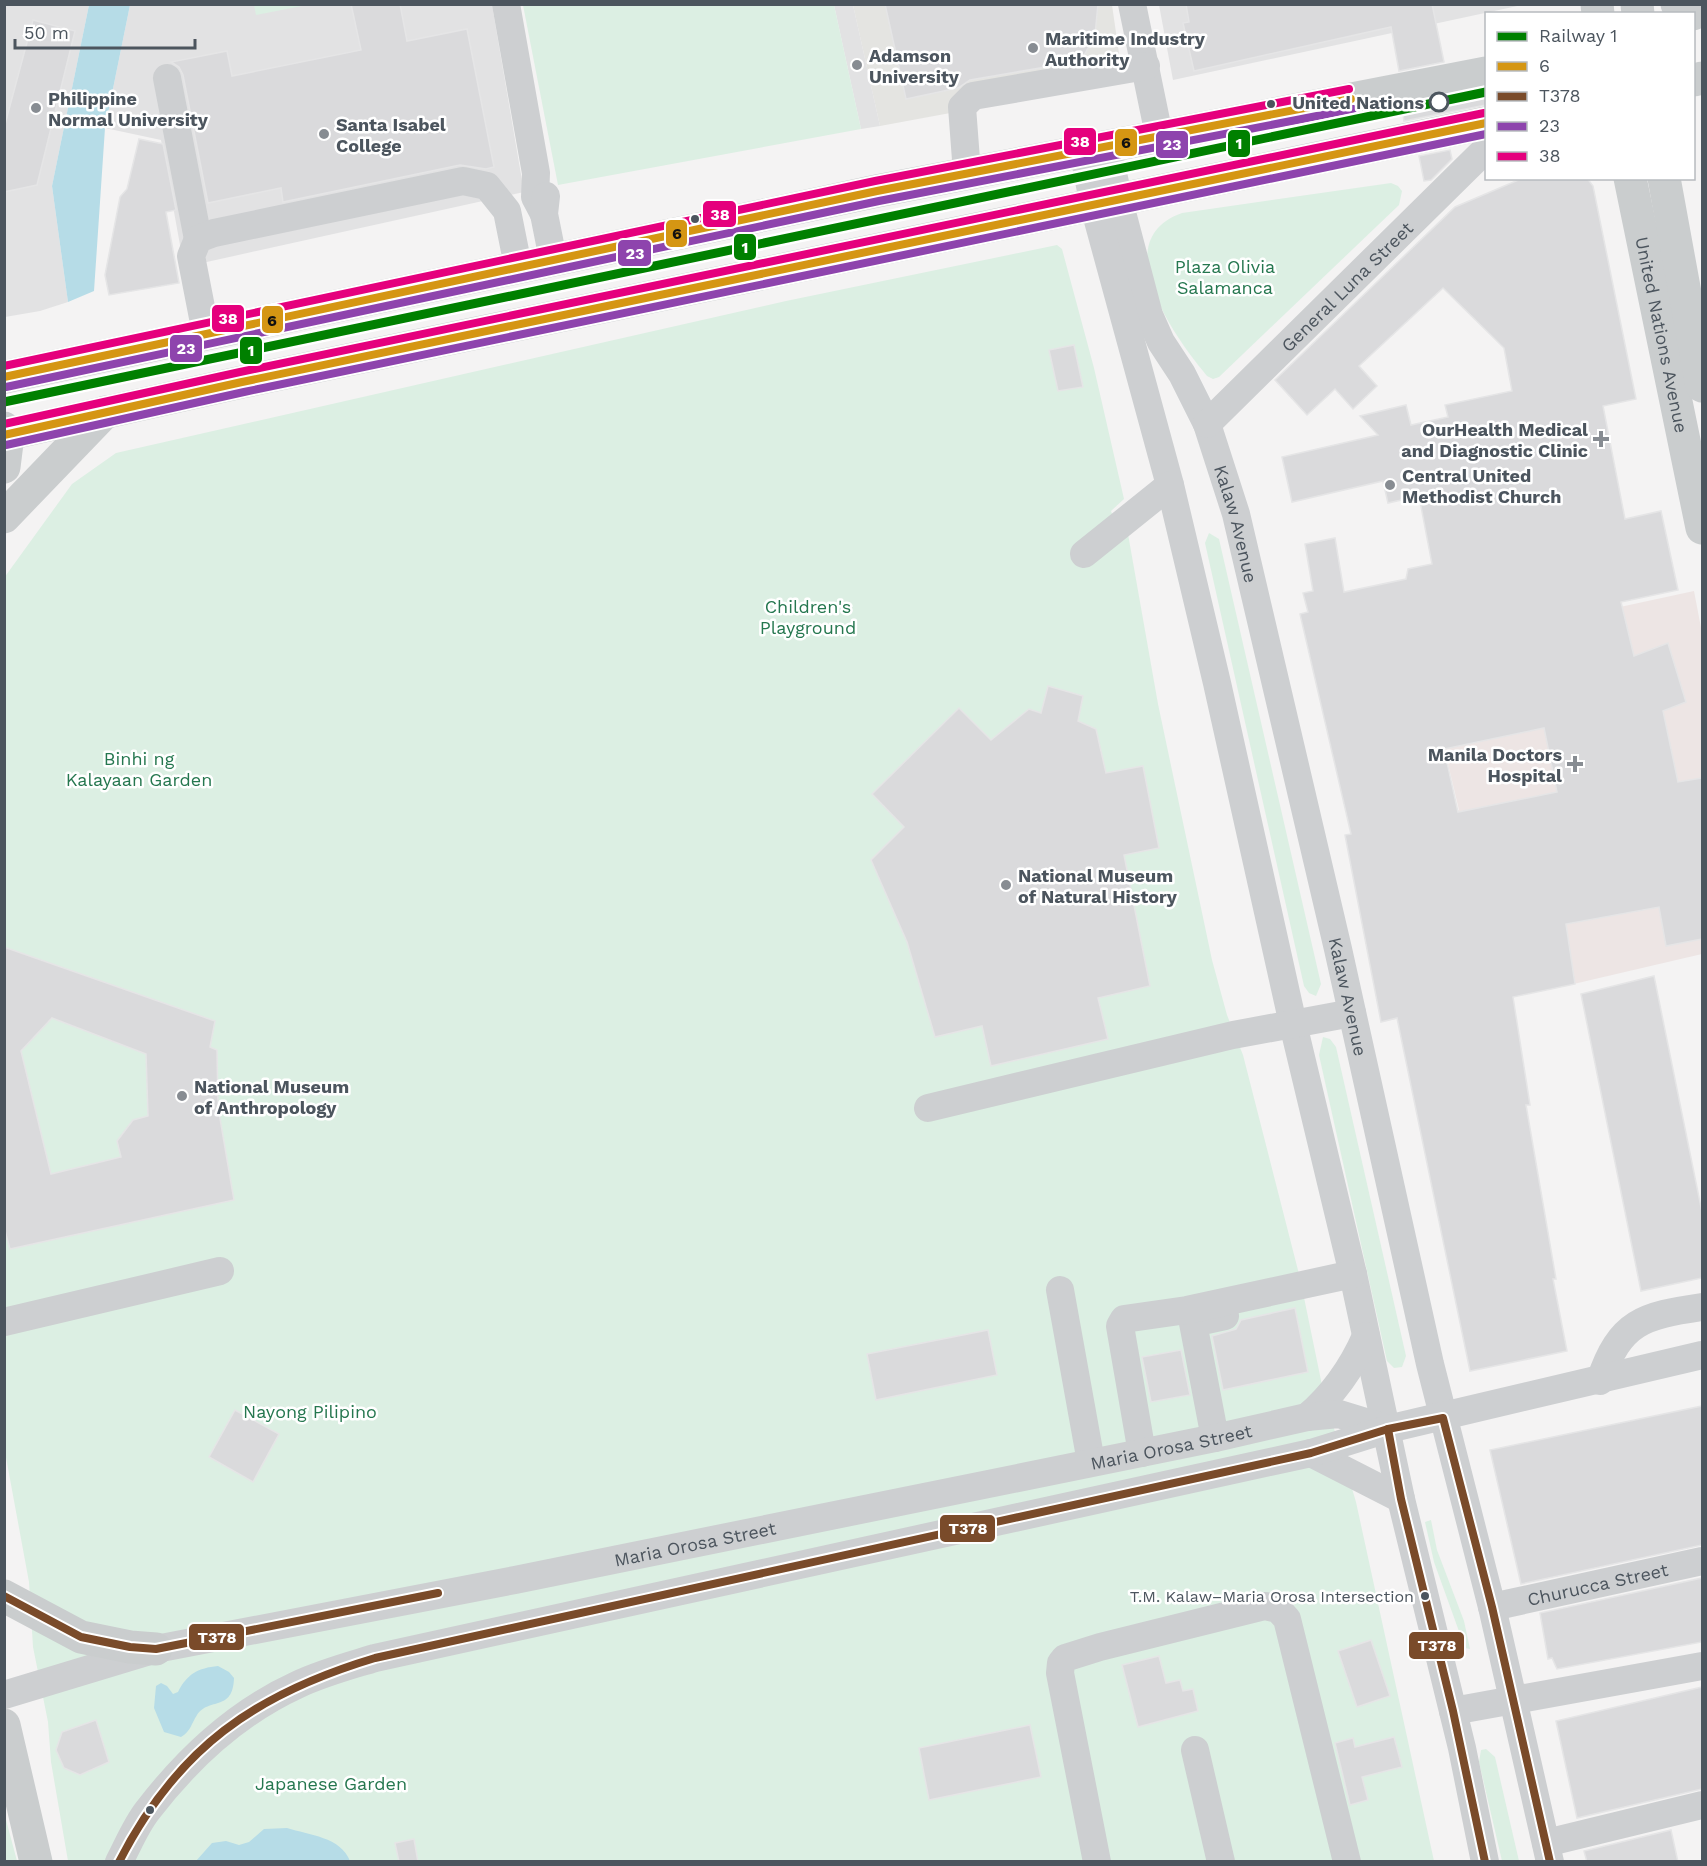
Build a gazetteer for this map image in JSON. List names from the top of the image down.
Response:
{
  "streets": {
    "main road": ["United Nations Avenue"],
    "street": [
      "General Luna Street",
      "Kalaw Avenue",
      "Maria Orosa Street",
      "Churucca Street"
    ]
  },
  "crossings": [
    ["General Luna Street", "Kalaw Avenue"],
    ["Kalaw Avenue", "Maria Orosa Street"],
    ["Kalaw Avenue", "Churucca Street"]
  ],
  "parks": [
    "Plaza Olivia Salamanca",
    "Children's Playground",
    "Binhi ng Kalayaan Garden",
    "Nayong Pilipino",
    "Japanese Garden"
  ],
  "places": {
    "other": [
      "Maritime Industry Authority",
      "Adamson University",
      "United Nations",
      "Philippine Normal University",
      "Santa Isabel College",
      "Central United Methodist Church",
      "National Museum of Natural History",
      "National Museum of Anthropology",
      "T.M. Kalaw–Maria Orosa Intersection"
    ],
    "health": ["OurHealth Medical and Diagnostic Clinic", "Manila Doctors Hospital"]
  },
  "lines": [
    "transit line 38",
    "rail line 1",
    "transit line 6",
    "transit line 23",
    "transit line T378"
  ],
  "legend": [
    "Railway 1",
    "6",
    "T378",
    "23",
    "38"
  ],
  "scale_bar": "50 m"
}
